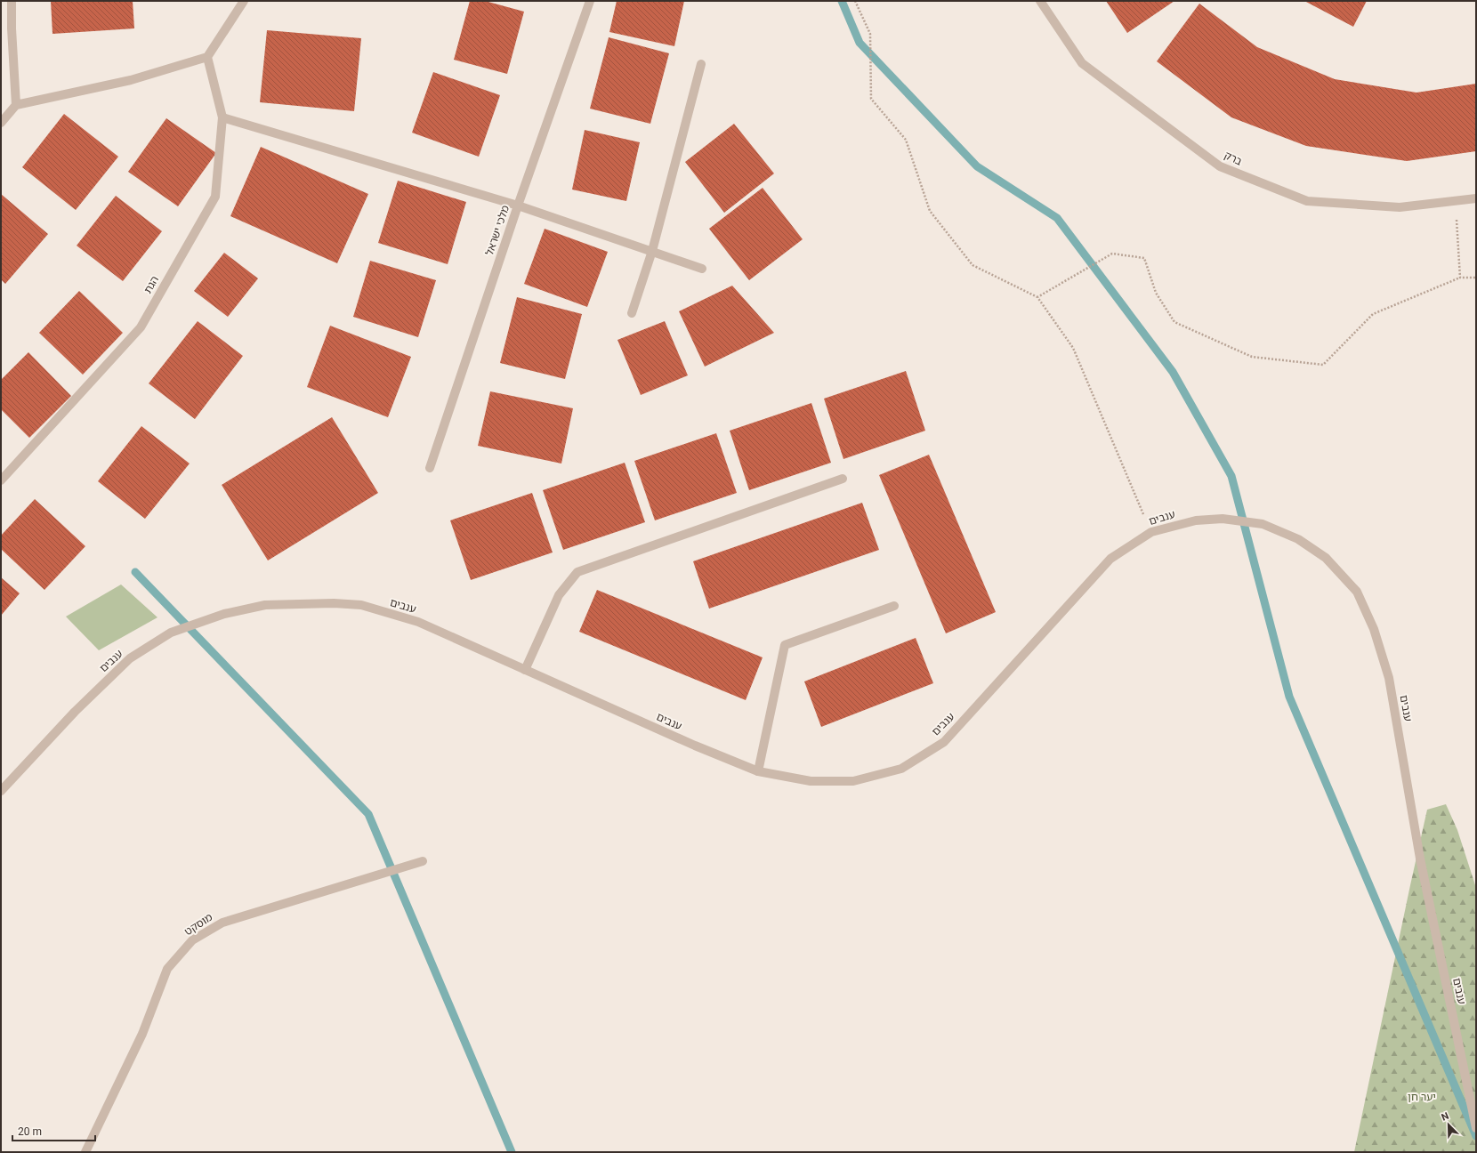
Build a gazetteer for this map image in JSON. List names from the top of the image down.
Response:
{
  "streets": {
    "street": [
      "ברק",
      "מלכי ישראל",
      "הגת",
      "ענבים",
      "מוסקט"
    ]
  },
  "parks": ["יער חן"],
  "scale_bar": "20 m",
  "north": "top left"
}
